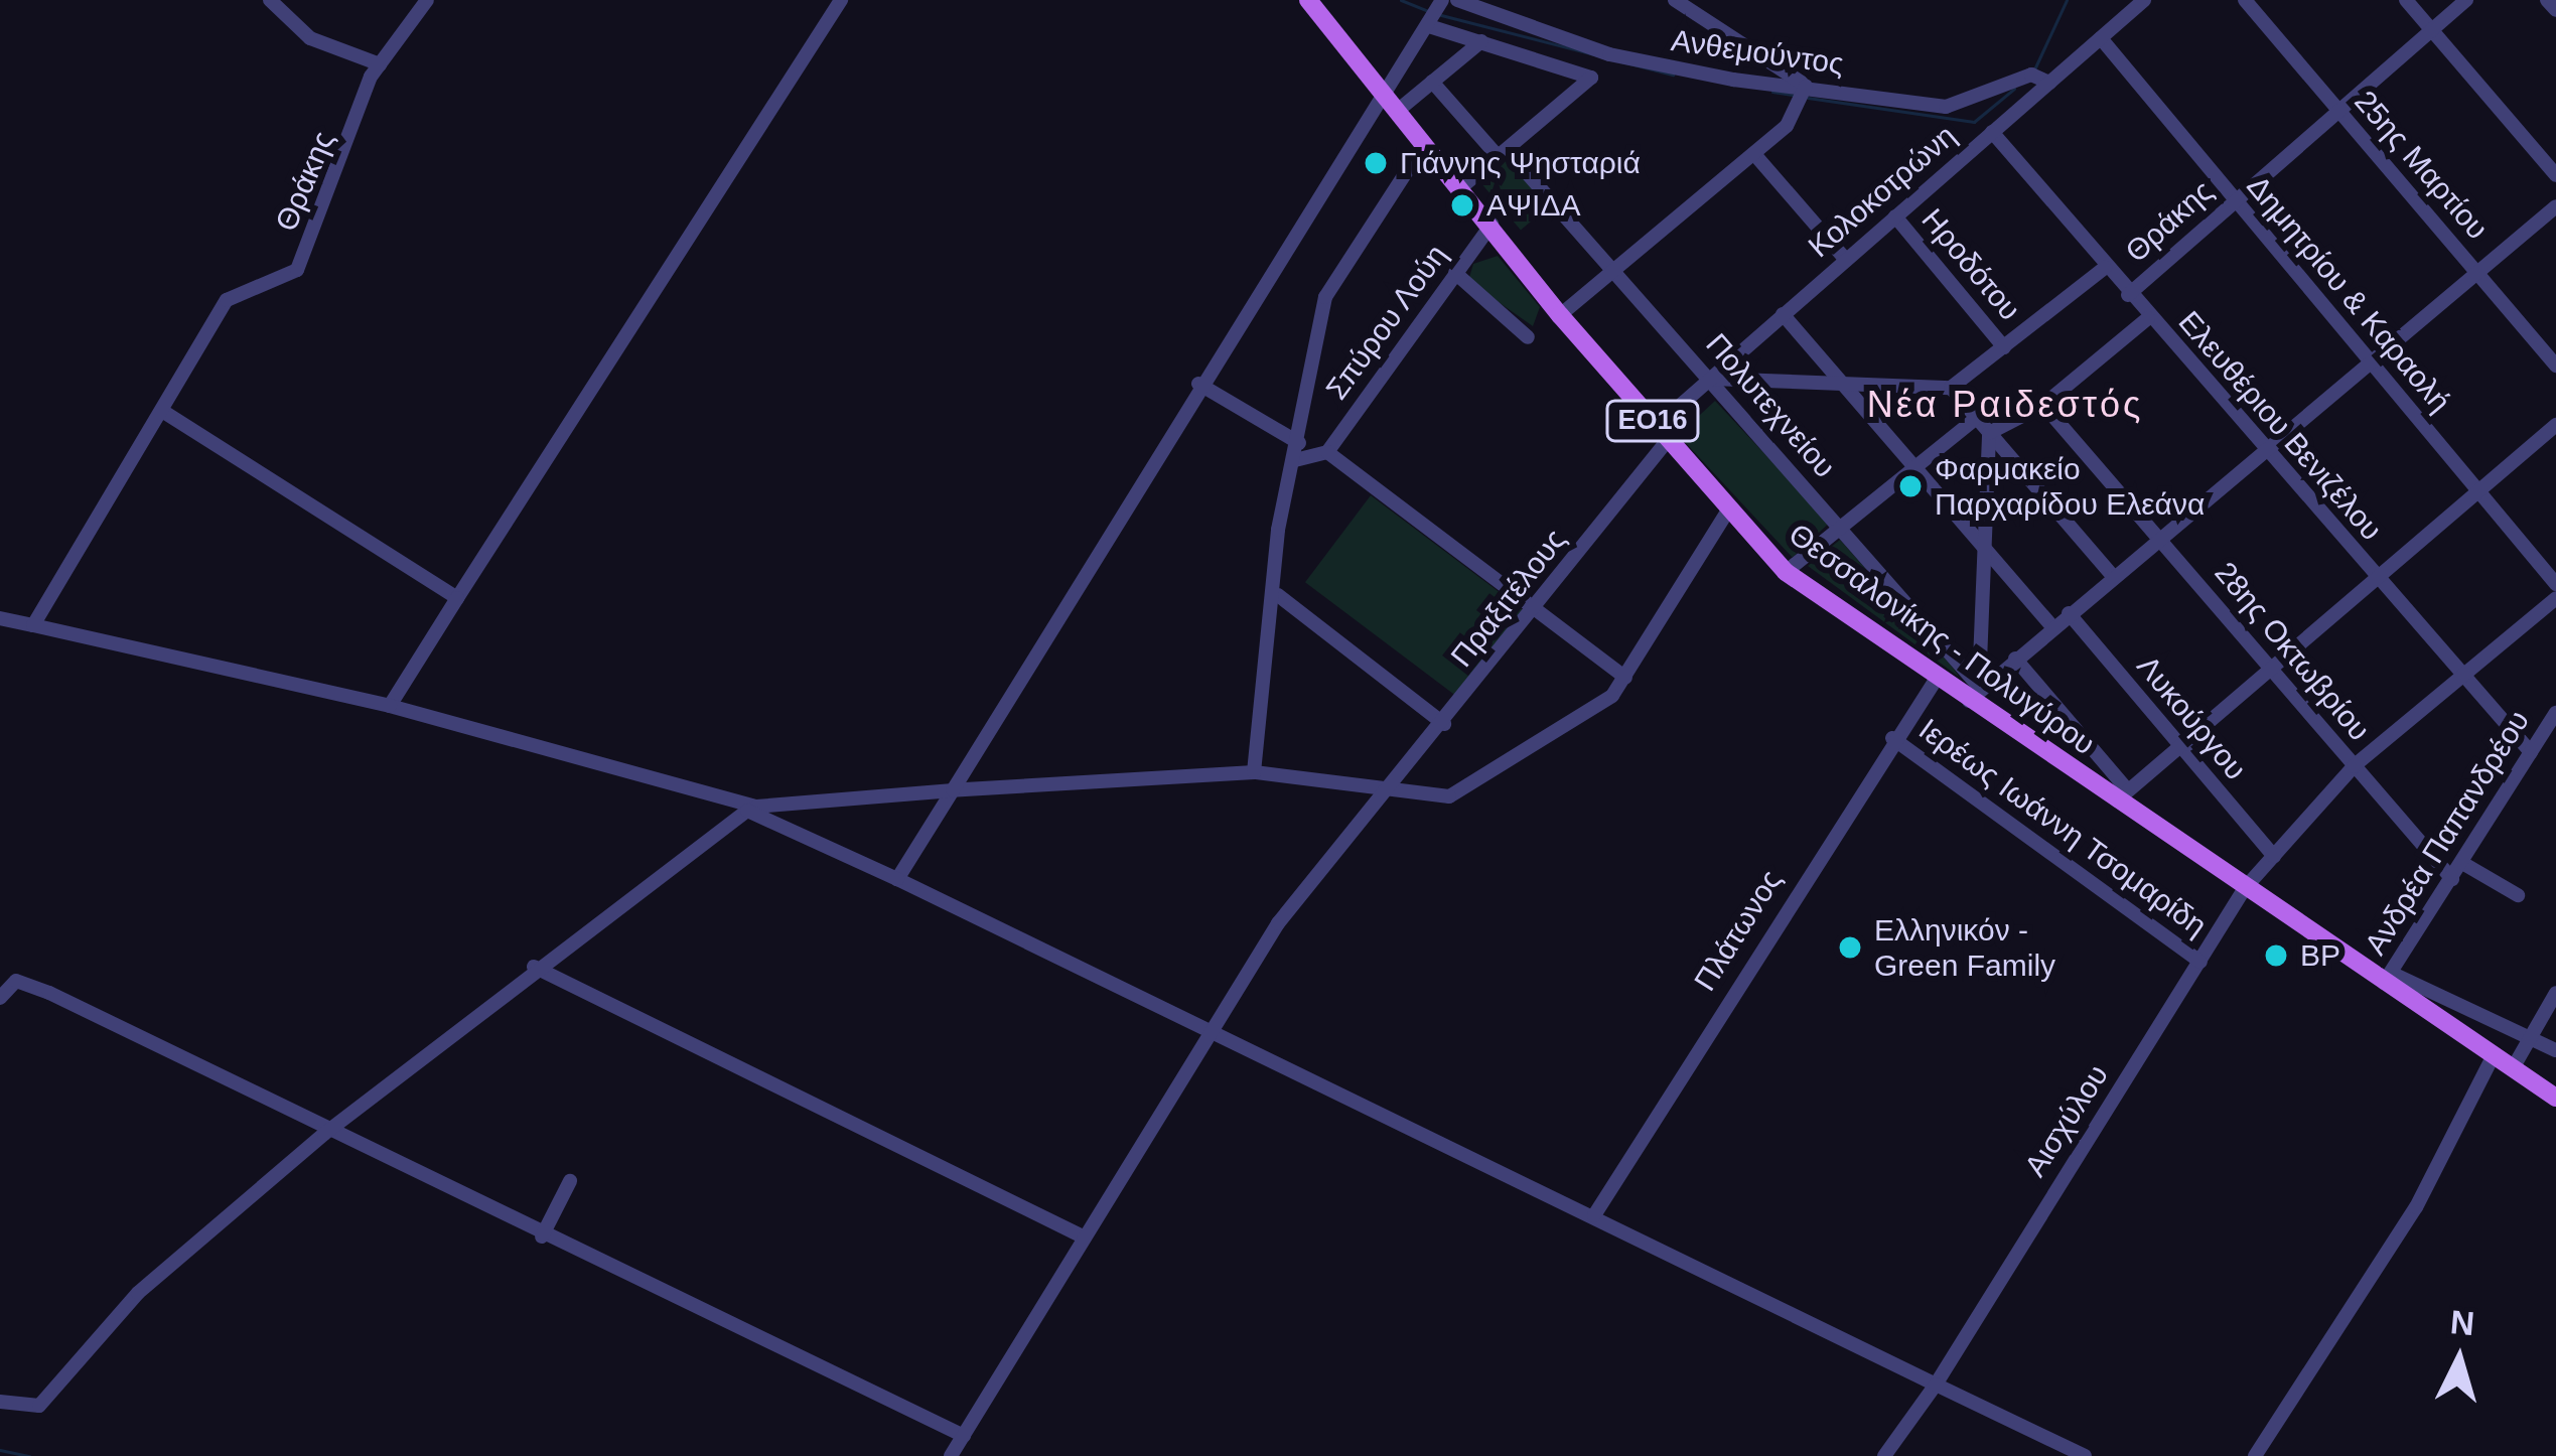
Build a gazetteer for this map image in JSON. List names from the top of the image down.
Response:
{
  "streets": {
    "main road": ["ΕΟ16", "Θεσσαλονίκης - Πολυγύρου"],
    "street": [
      "Ανθεμούντος",
      "25ης Μαρτίου",
      "Θράκης",
      "Κολοκοτρώνη",
      "Ηροδότου",
      "Δημητρίου & Καραολή",
      "Σπύρου Λούη",
      "Πολυτεχνείου",
      "Ελευθέριου Βενιζέλου",
      "Πραξιτέλους",
      "28ης Οκτωβρίου",
      "Λυκούργου",
      "Ιερέως Ιωάννη Τσομαρίδη",
      "Ανδρέα Παπανδρέου",
      "Πλάτωνος",
      "Αισχύλου"
    ]
  },
  "crossings": [
    ["Ανθεμούντος", "Κολοκοτρώνη"],
    ["25ης Μαρτίου", "Θράκης"],
    ["Θράκης", "Δημητρίου & Καραολή"],
    ["Θράκης", "Ελευθέριου Βενιζέλου"],
    ["Κολοκοτρώνη", "Ηροδότου"],
    ["Κολοκοτρώνη", "Δημητρίου & Καραολή"],
    ["Κολοκοτρώνη", "Πολυτεχνείου"],
    ["Κολοκοτρώνη", "Ελευθέριου Βενιζέλου"],
    ["Κολοκοτρώνη", "Πραξιτέλους"],
    ["Κολοκοτρώνη", "Θεσσαλονίκης - Πολυγύρου"],
    ["Σπύρου Λούη", "Θεσσαλονίκης - Πολυγύρου"],
    ["Πολυτεχνείου", "Θεσσαλονίκης - Πολυγύρου"],
    ["Ελευθέριου Βενιζέλου", "Ανδρέα Παπανδρέου"],
    ["Ελευθέριου Βενιζέλου", "Αισχύλου"],
    ["Πραξιτέλους", "Θεσσαλονίκης - Πολυγύρου"],
    ["Θεσσαλονίκης - Πολυγύρου", "Ανδρέα Παπανδρέου"],
    ["Θεσσαλονίκης - Πολυγύρου", "Πλάτωνος"],
    ["Θεσσαλονίκης - Πολυγύρου", "Αισχύλου"],
    ["28ης Οκτωβρίου", "Ανδρέα Παπανδρέου"],
    ["28ης Οκτωβρίου", "Αισχύλου"],
    ["Λυκούργου", "Αισχύλου"],
    ["Ιερέως Ιωάννη Τσομαρίδη", "Πλάτωνος"],
    ["Ιερέως Ιωάννη Τσομαρίδη", "Αισχύλου"]
  ],
  "districts": ["Νέα Ραιδεστός"],
  "places": [
    "Γιάννης Ψησταριά",
    "ΑΨΙΔΑ",
    "Φαρμακείο Παρχαρίδου Ελεάνα",
    "Ελληνικόν - Green Family",
    "BP"
  ],
  "north": "top"
}
